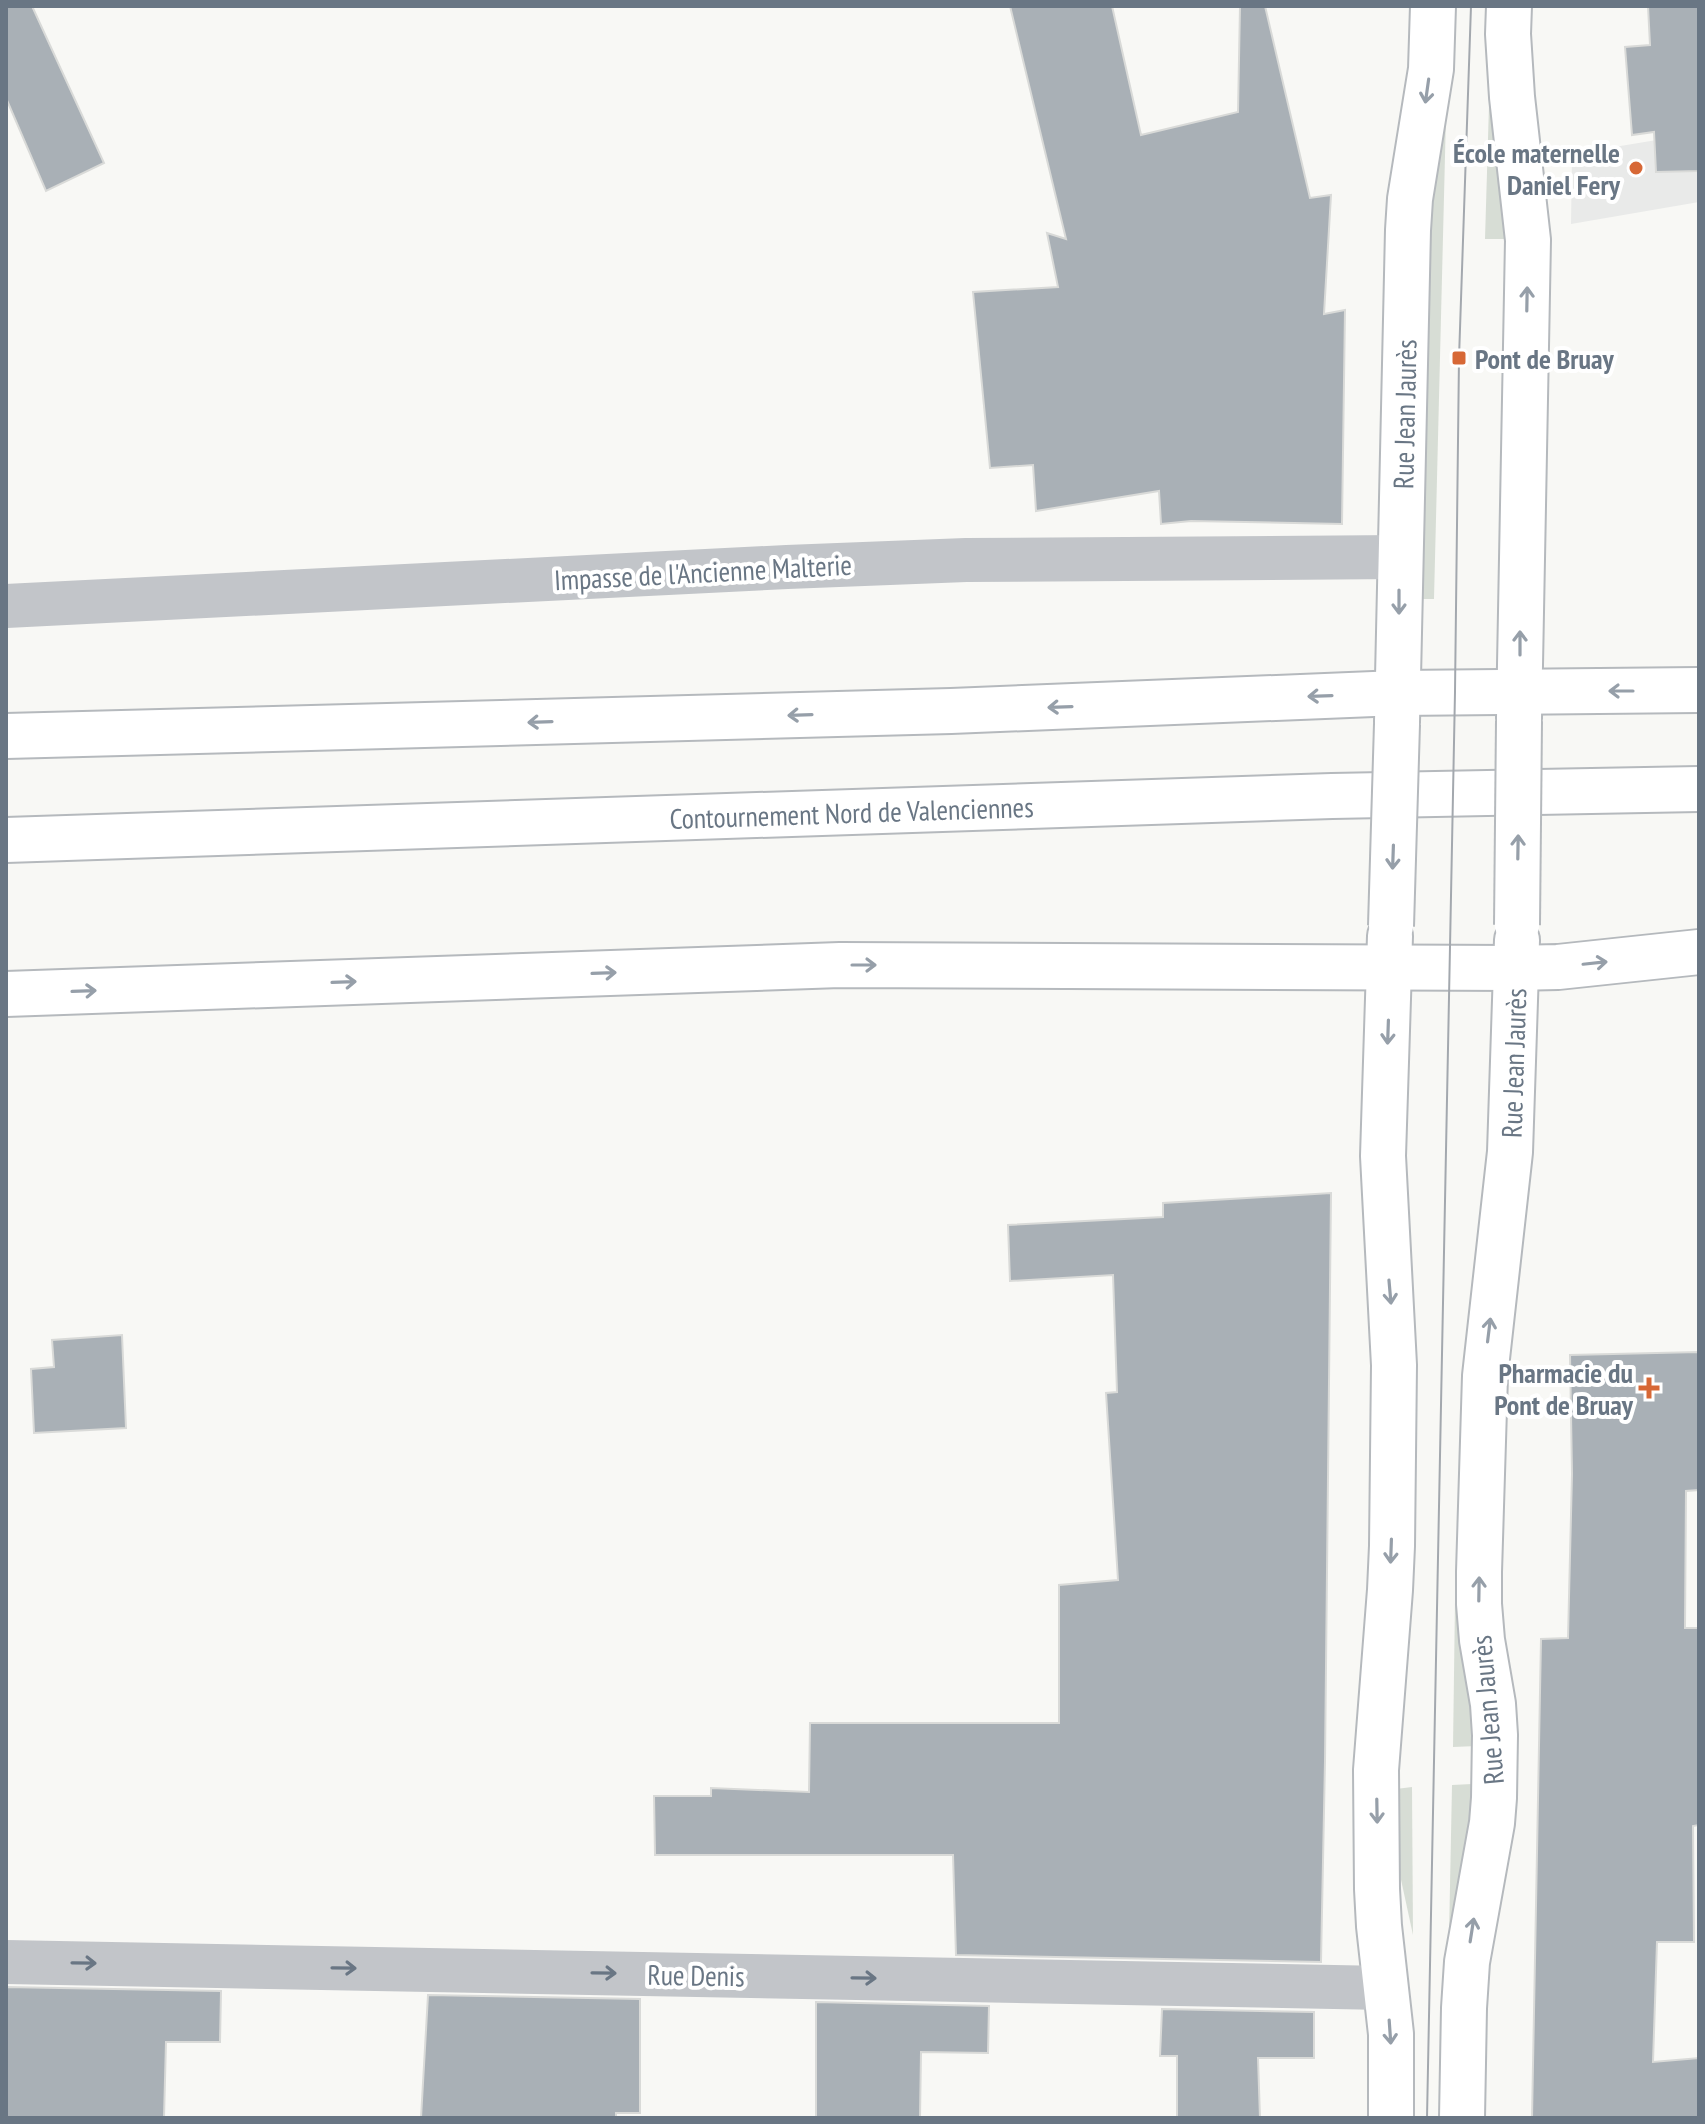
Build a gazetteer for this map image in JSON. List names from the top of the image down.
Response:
{
  "streets": {
    "main road": ["Rue Jean Jaurès", "Contournement Nord de Valenciennes"],
    "street": ["Impasse de l'Ancienne Malterie", "Rue Denis"]
  },
  "crossings": [
    ["Rue Jean Jaurès", "Impasse de l'Ancienne Malterie"],
    ["Rue Jean Jaurès", "Rue Denis"]
  ],
  "one_way": ["Rue Denis"],
  "places": {
    "other": ["École maternelle Daniel Fery"],
    "transit": ["Pont de Bruay"],
    "health": ["Pharmacie du Pont de Bruay"]
  }
}
